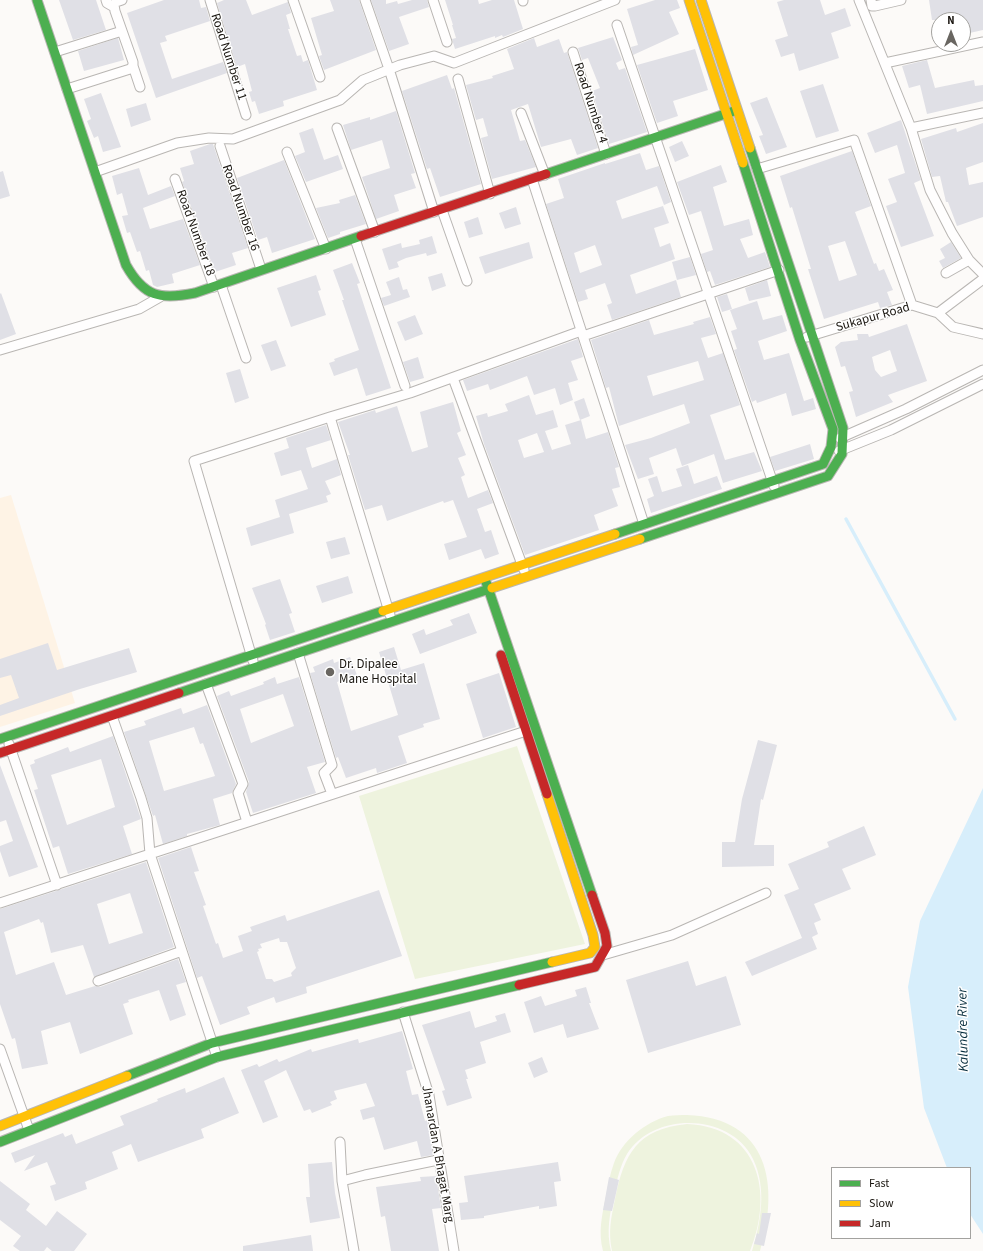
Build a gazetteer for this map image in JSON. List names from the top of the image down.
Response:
{
  "streets": {
    "street": [
      "Road Number 11",
      "Road Number 4",
      "Road Number 16",
      "Road Number 18",
      "Sukapur Road",
      "Jhanardan A Bhagat Marg"
    ]
  },
  "water": ["Kalundre River"],
  "places": ["Dr. Dipalee Mane Hospital"],
  "legend": ["Fast", "Slow", "Jam"],
  "north": "top"
}
